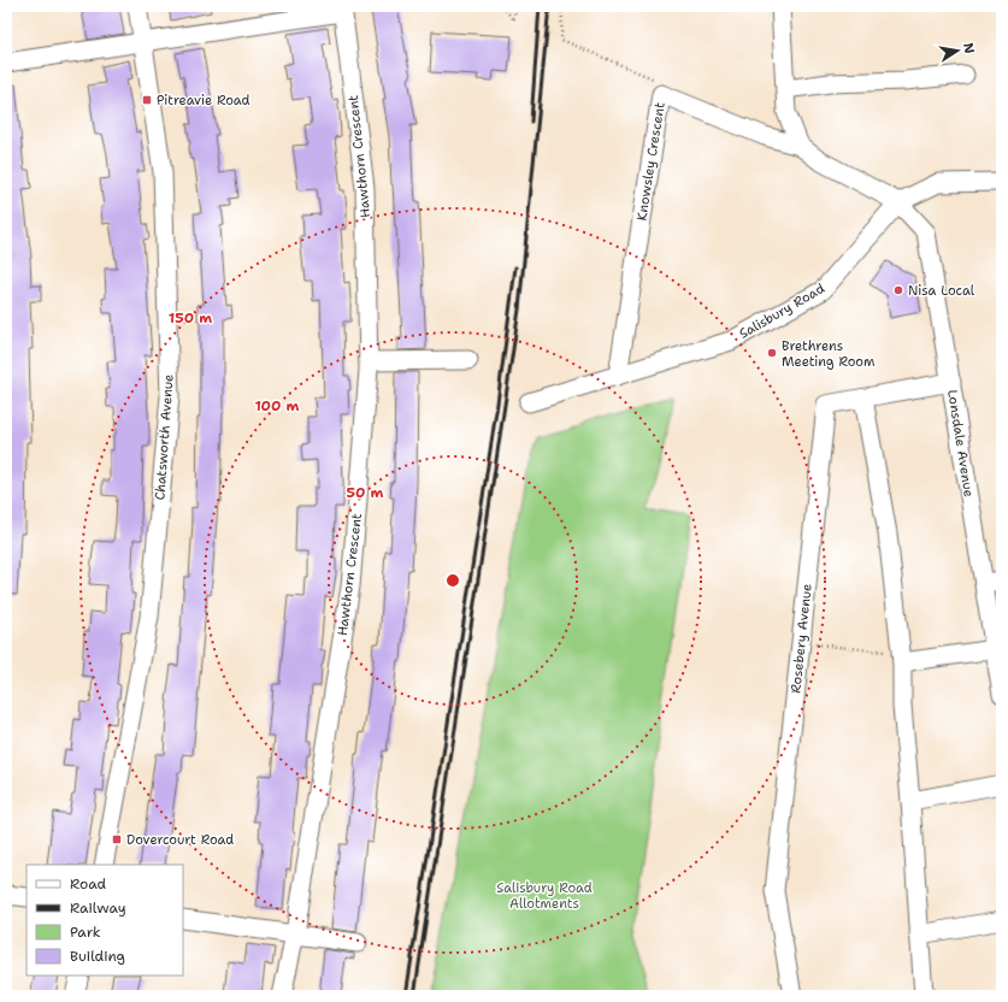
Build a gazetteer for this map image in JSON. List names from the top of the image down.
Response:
{
  "streets": {
    "street": [
      "Hawthorn Crescent",
      "Knowsley Crescent",
      "Salisbury Road",
      "Chatsworth Avenue",
      "Lonsdale Avenue",
      "Rosebery Avenue"
    ]
  },
  "crossings": [
    ["Knowsley Crescent", "Salisbury Road"],
    ["Salisbury Road", "Lonsdale Avenue"],
    ["Lonsdale Avenue", "Rosebery Avenue"]
  ],
  "parks": ["Salisbury Road Allotments"],
  "places": {
    "transit": ["Pitreavie Road", "Dovercourt Road"],
    "other": ["Nisa Local", "Brethrens Meeting Room"]
  },
  "legend": [
    "Road",
    "Railway",
    "Park",
    "Building"
  ],
  "north": "right",
  "rings": ["150 m", "100 m", "50 m"]
}
